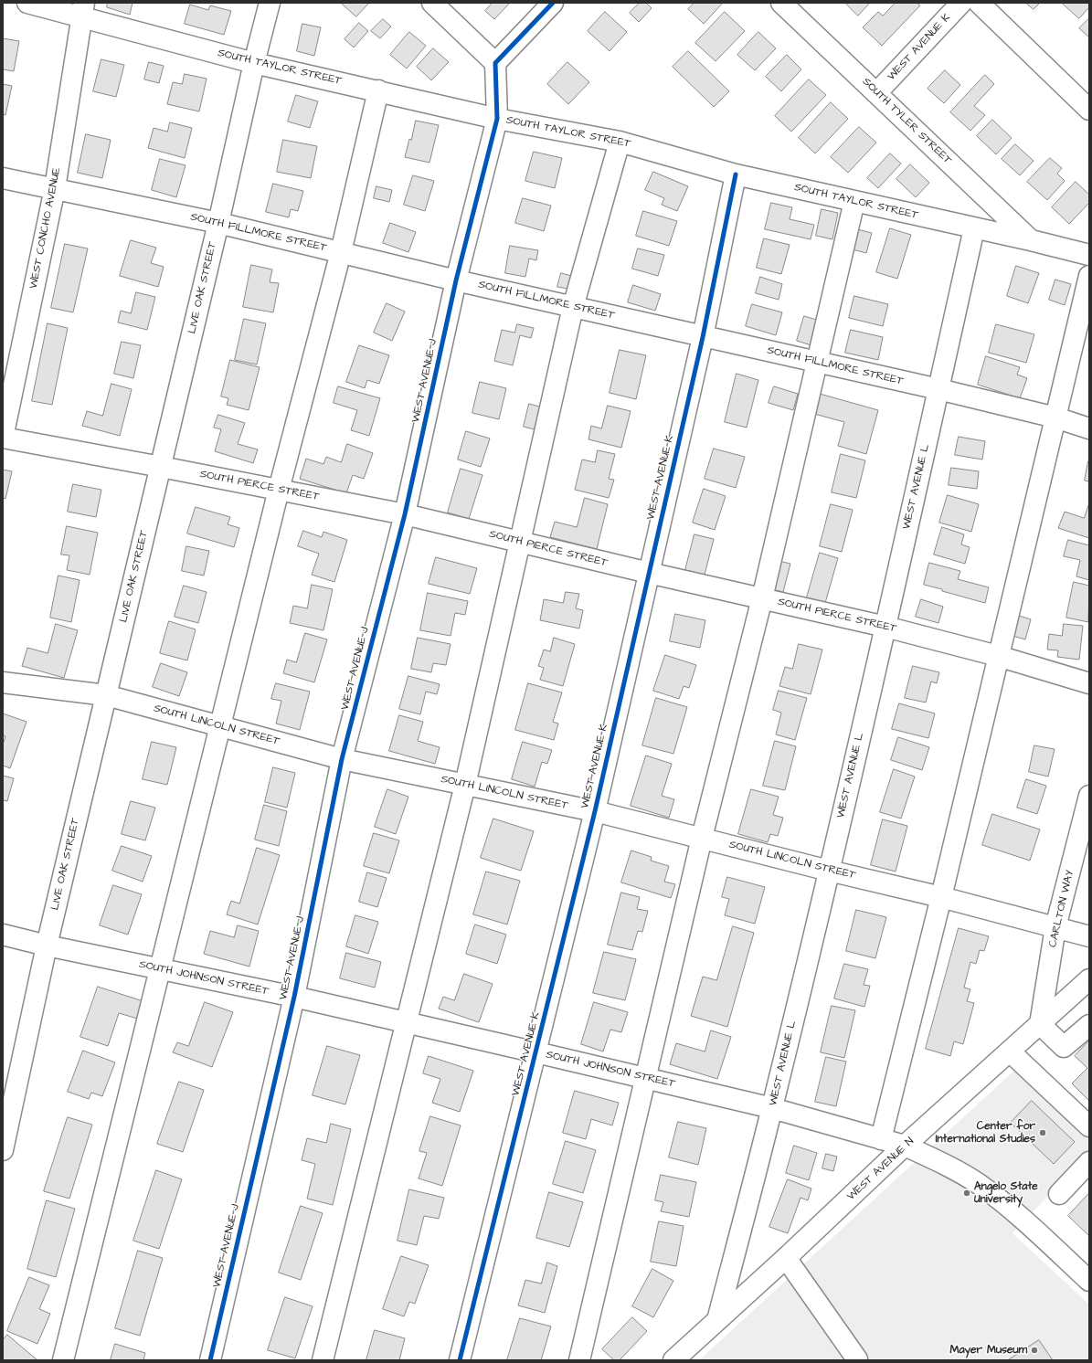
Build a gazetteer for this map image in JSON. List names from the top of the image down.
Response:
{
  "streets": {
    "street": [
      "WEST AVENUE K",
      "SOUTH TAYLOR STREET",
      "SOUTH TYLER STREET",
      "WEST CONCHO AVENUE",
      "SOUTH FILLMORE STREET",
      "LIVE OAK STREET",
      "WEST AVENUE J",
      "SOUTH PIERCE STREET",
      "WEST AVENUE L",
      "SOUTH LINCOLN STREET",
      "CARLTON WAY",
      "SOUTH JOHNSON STREET",
      "WEST AVENUE N"
    ]
  },
  "crossings": [
    ["WEST AVENUE K", "SOUTH TAYLOR STREET"],
    ["WEST AVENUE K", "SOUTH TYLER STREET"],
    ["WEST AVENUE K", "SOUTH FILLMORE STREET"],
    ["WEST AVENUE K", "SOUTH PIERCE STREET"],
    ["WEST AVENUE K", "SOUTH LINCOLN STREET"],
    ["WEST AVENUE K", "SOUTH JOHNSON STREET"],
    ["SOUTH TAYLOR STREET", "SOUTH TYLER STREET"],
    ["SOUTH TAYLOR STREET", "WEST CONCHO AVENUE"],
    ["SOUTH TAYLOR STREET", "LIVE OAK STREET"],
    ["SOUTH TAYLOR STREET", "WEST AVENUE J"],
    ["SOUTH TAYLOR STREET", "WEST AVENUE L"],
    ["WEST CONCHO AVENUE", "SOUTH FILLMORE STREET"],
    ["WEST CONCHO AVENUE", "SOUTH PIERCE STREET"],
    ["SOUTH FILLMORE STREET", "LIVE OAK STREET"],
    ["SOUTH FILLMORE STREET", "WEST AVENUE J"],
    ["SOUTH FILLMORE STREET", "WEST AVENUE L"],
    ["LIVE OAK STREET", "SOUTH PIERCE STREET"],
    ["LIVE OAK STREET", "SOUTH LINCOLN STREET"],
    ["LIVE OAK STREET", "SOUTH JOHNSON STREET"],
    ["WEST AVENUE J", "SOUTH PIERCE STREET"],
    ["WEST AVENUE J", "SOUTH LINCOLN STREET"],
    ["WEST AVENUE J", "SOUTH JOHNSON STREET"],
    ["SOUTH PIERCE STREET", "WEST AVENUE L"],
    ["WEST AVENUE L", "SOUTH LINCOLN STREET"],
    ["WEST AVENUE L", "SOUTH JOHNSON STREET"],
    ["WEST AVENUE L", "WEST AVENUE N"],
    ["SOUTH LINCOLN STREET", "CARLTON WAY"],
    ["CARLTON WAY", "WEST AVENUE N"],
    ["SOUTH JOHNSON STREET", "WEST AVENUE N"]
  ],
  "places": ["Center for International Studies", "Angelo State University", "Mayer Museum"]
}
